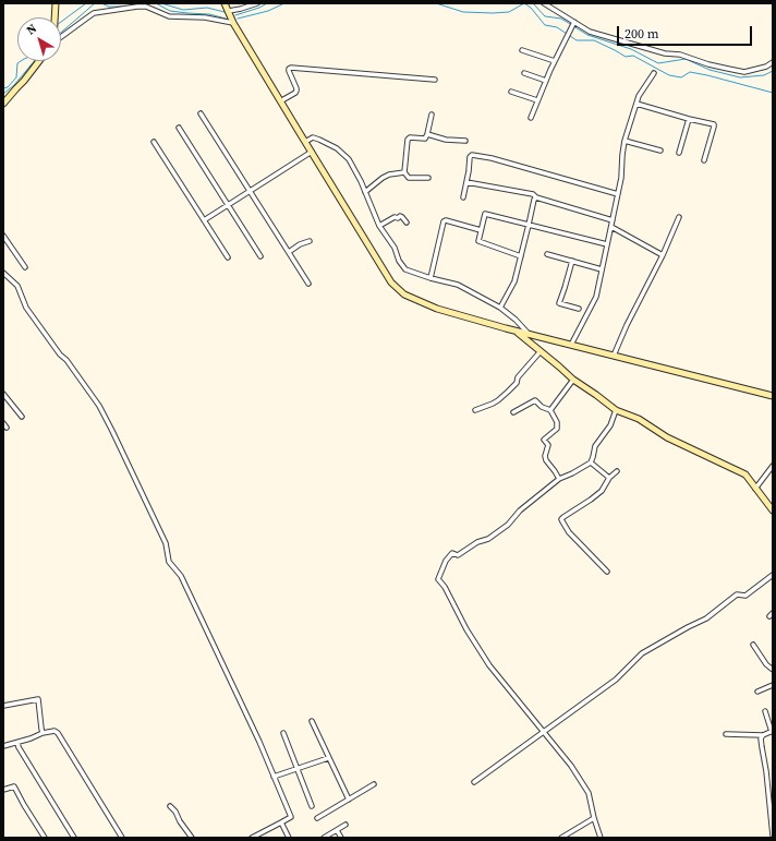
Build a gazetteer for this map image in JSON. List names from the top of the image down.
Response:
{
  "scale_bar": "200 m",
  "north": "top left"
}
